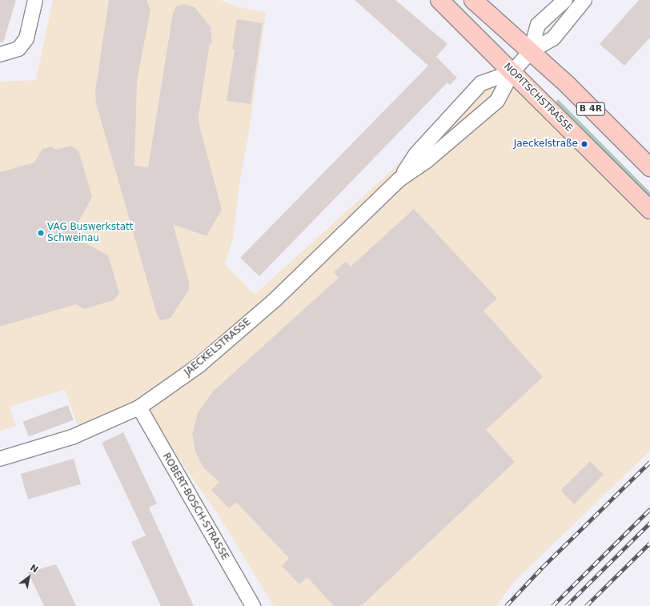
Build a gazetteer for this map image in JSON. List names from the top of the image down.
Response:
{
  "streets": {
    "main road": ["NOPITSCHSTRASSE", "B 4R"],
    "street": ["JAECKELSTRASSE", "ROBERT-BOSCH-STRASSE"]
  },
  "crossings": [
    ["NOPITSCHSTRASSE", "JAECKELSTRASSE"],
    ["JAECKELSTRASSE", "ROBERT-BOSCH-STRASSE"]
  ],
  "places": ["Jaeckelstraße", "VAG Buswerkstatt Schweinau"],
  "north": "top right"
}
